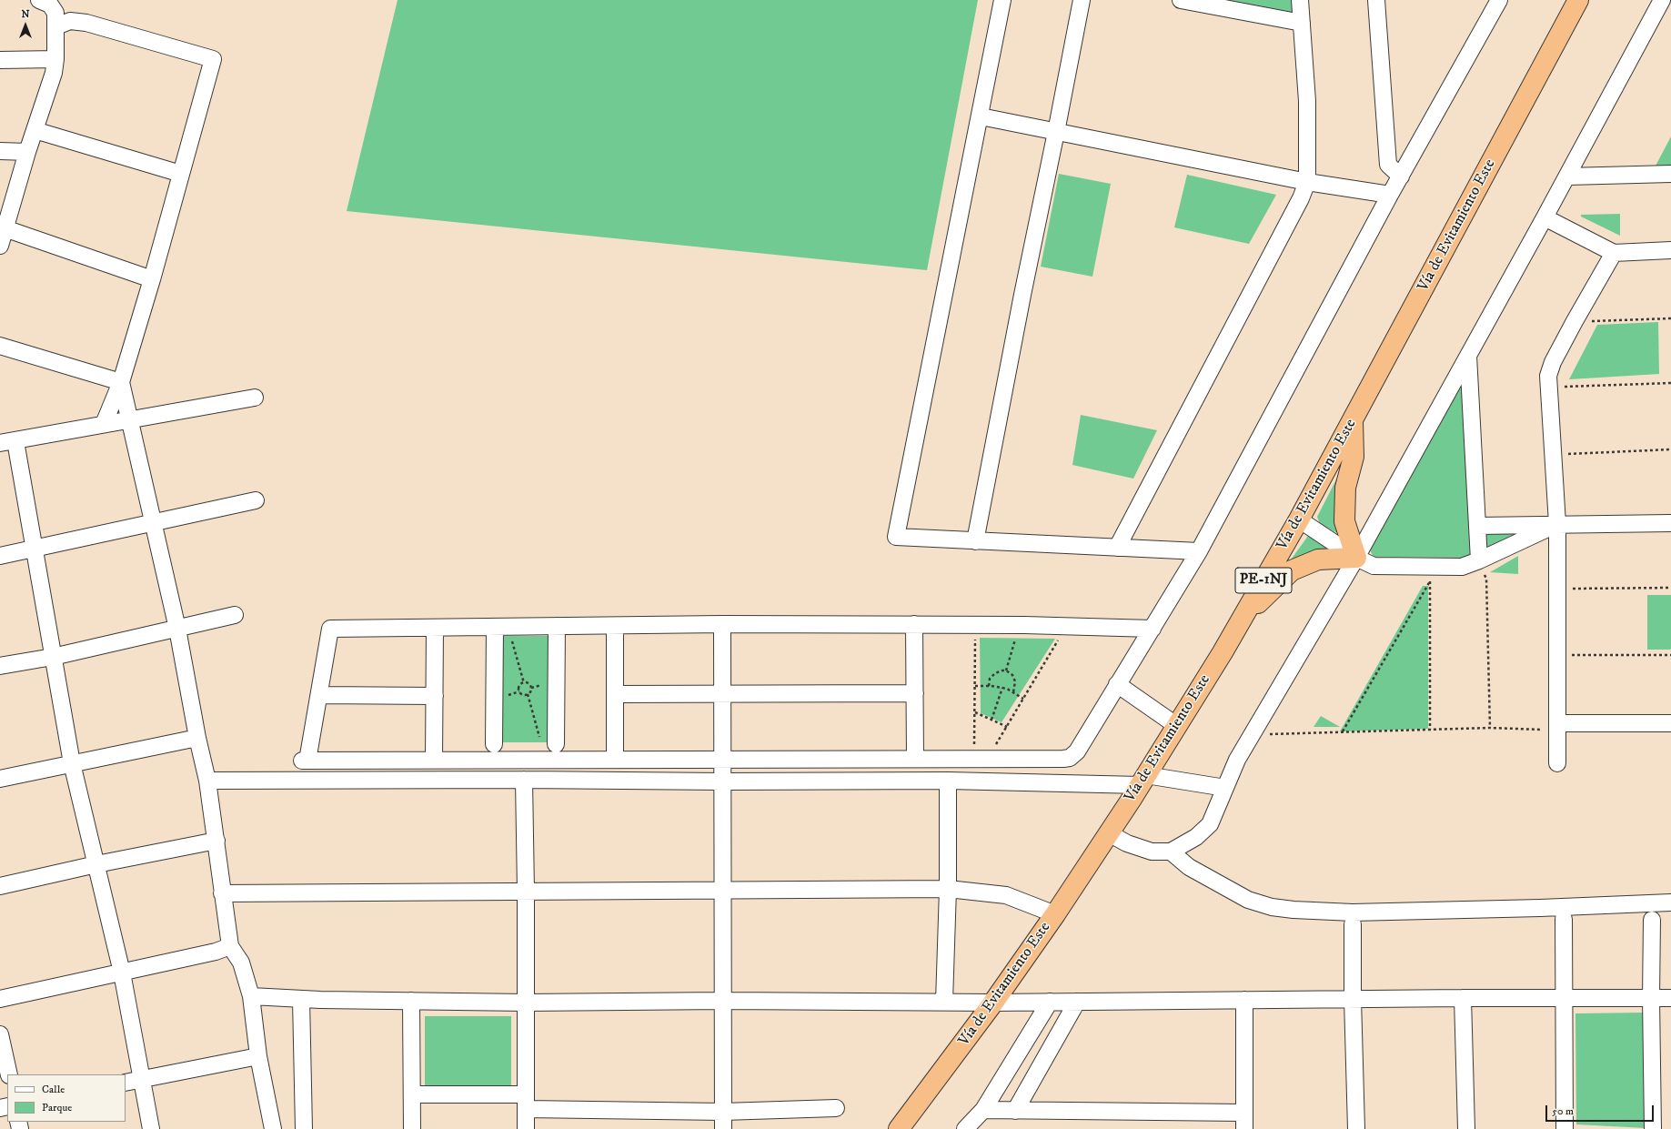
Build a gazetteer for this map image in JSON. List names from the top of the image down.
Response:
{
  "streets": {
    "highway": ["Vía de Evitamiento Este", "PE-1NJ"]
  },
  "legend": ["Calle", "Parque"],
  "scale_bar": "50 m",
  "north": "top"
}
